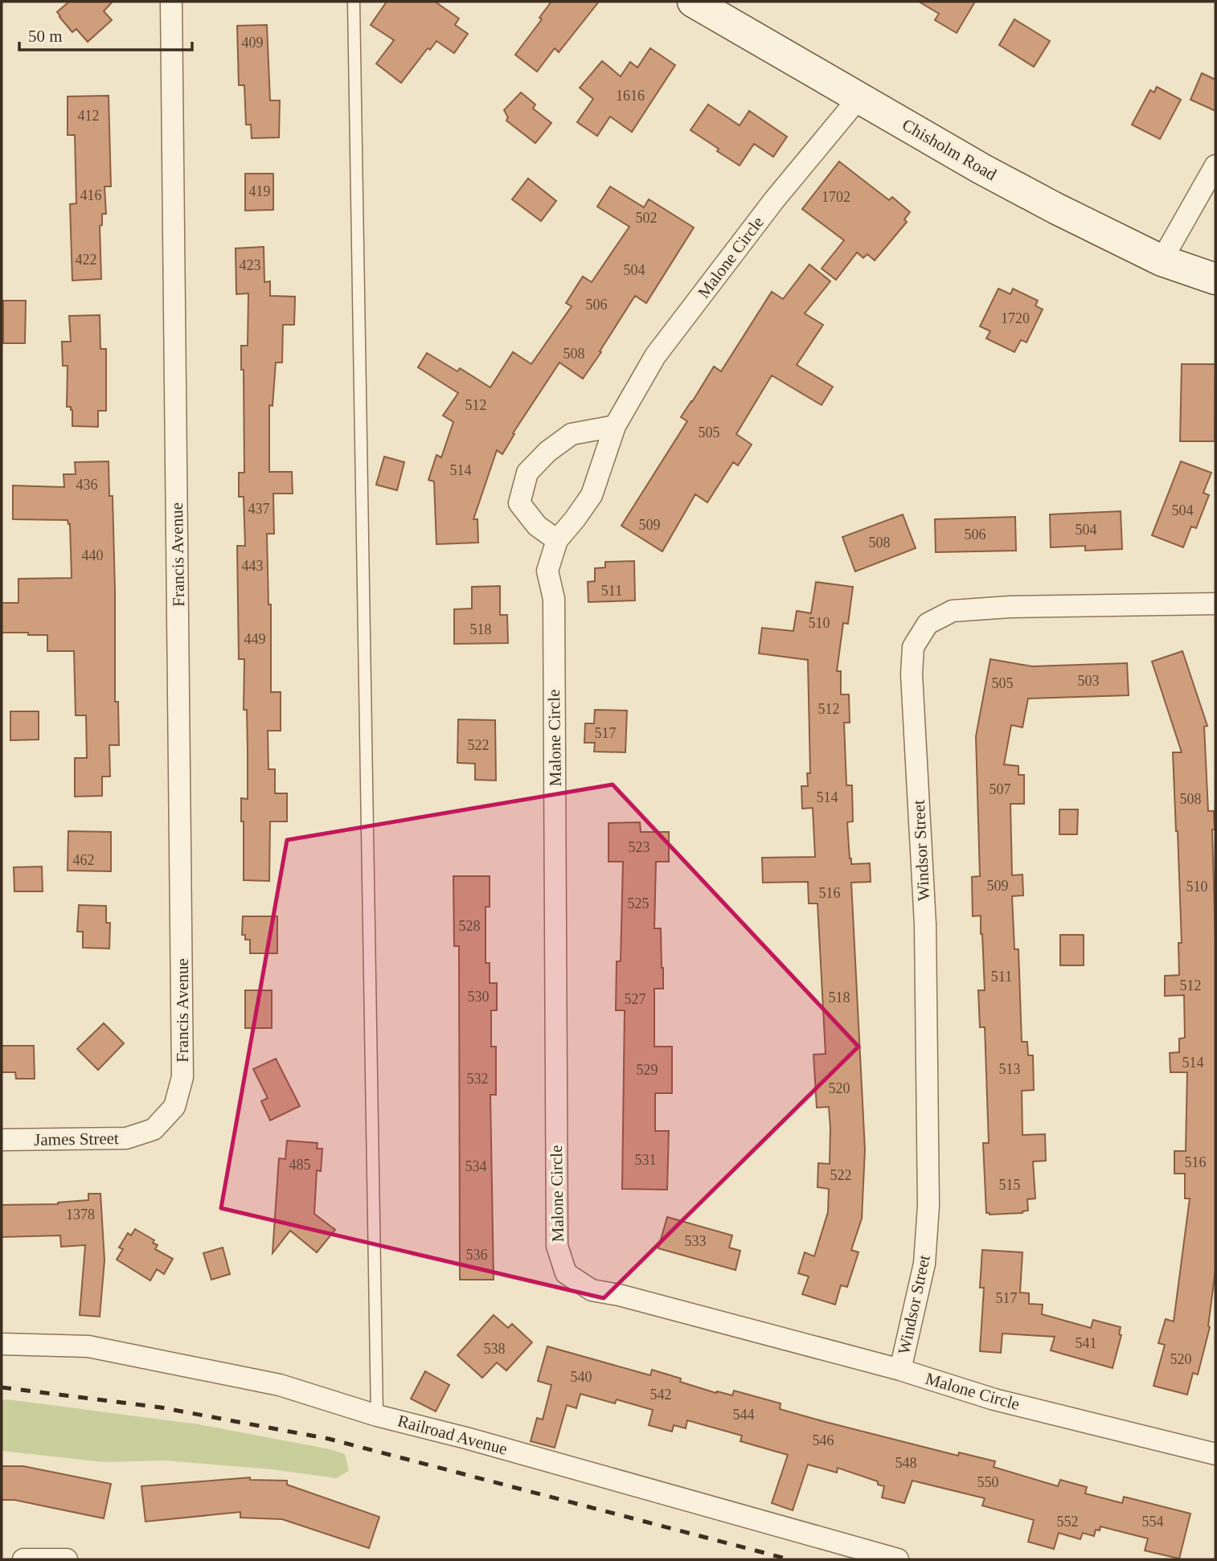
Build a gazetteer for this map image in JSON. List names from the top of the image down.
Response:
{
  "streets": {
    "main road": ["Chisholm Road"],
    "street": [
      "Malone Circle",
      "Francis Avenue",
      "Windsor Street",
      "James Street",
      "Railroad Avenue"
    ]
  },
  "crossings": [
    ["Chisholm Road", "Malone Circle"],
    ["Malone Circle", "Windsor Street"],
    ["Francis Avenue", "James Street"]
  ],
  "house_numbers": [
    "409",
    "1616",
    "412",
    "419",
    "416",
    "1702",
    "502",
    "422",
    "423",
    "504",
    "506",
    "1720",
    "508",
    "512",
    "505",
    "514",
    "436",
    "437",
    "504",
    "509",
    "504",
    "506",
    "508",
    "440",
    "443",
    "511",
    "510",
    "518",
    "449",
    "503",
    "505",
    "512",
    "517",
    "522",
    "507",
    "514",
    "508",
    "523",
    "462",
    "509",
    "510",
    "516",
    "525",
    "528",
    "511",
    "512",
    "530",
    "518",
    "527",
    "514",
    "513",
    "529",
    "532",
    "520",
    "531",
    "516",
    "485",
    "534",
    "522",
    "515",
    "1378",
    "533",
    "536",
    "517",
    "541",
    "538",
    "520",
    "540",
    "542",
    "544",
    "546",
    "548",
    "550",
    "552",
    "554"
  ],
  "scale_bar": "50 m"
}
